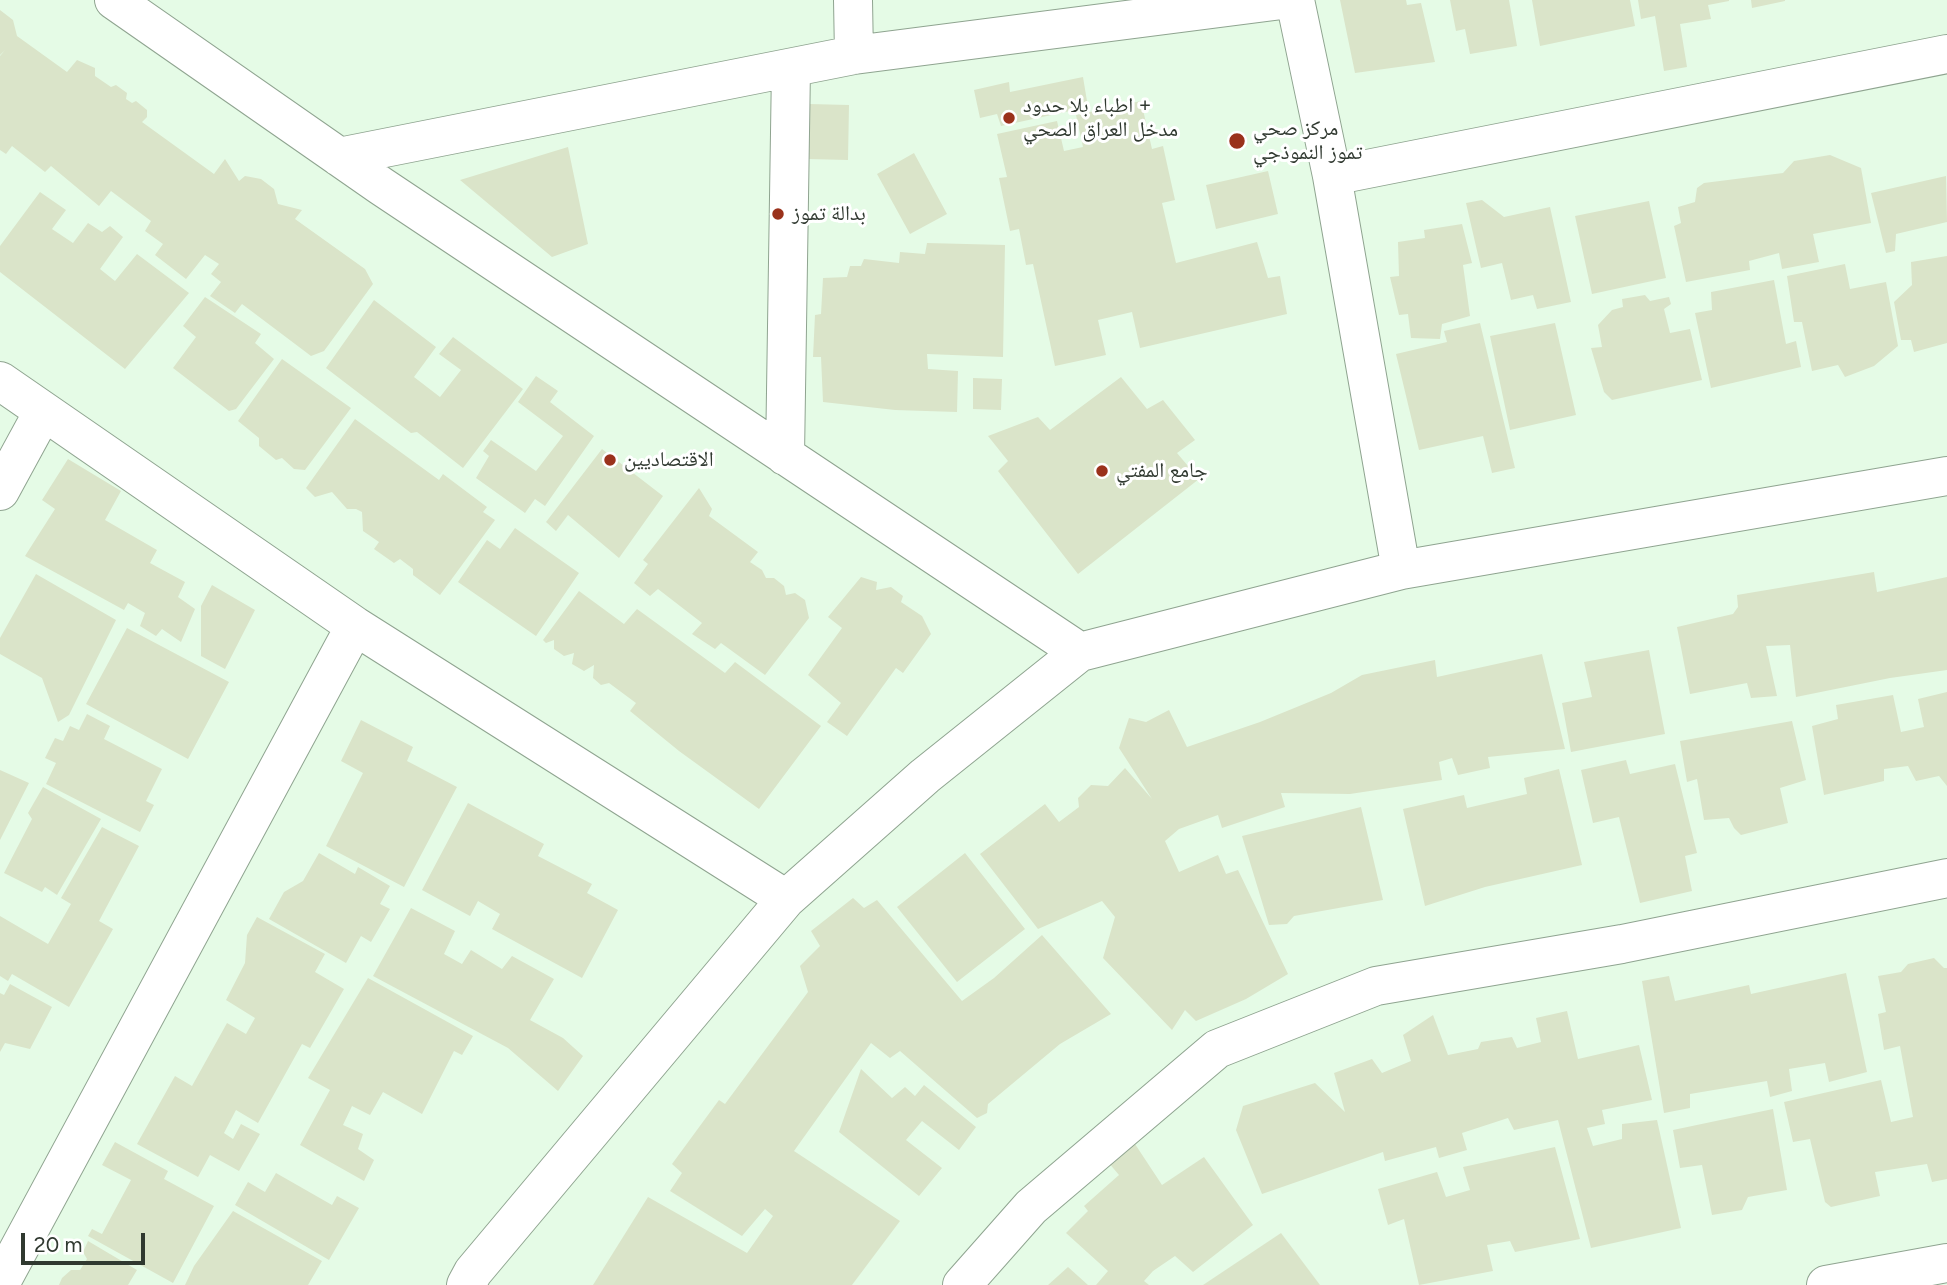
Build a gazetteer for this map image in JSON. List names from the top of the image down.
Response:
{
  "places": [
    "اطباء بلا حدود + مدخل العراق الصحي",
    "مركز صحي تموز النموذجي",
    "بدالة تموز",
    "الاقتصاديين",
    "جامع المفتي"
  ],
  "scale_bar": "20 m"
}
